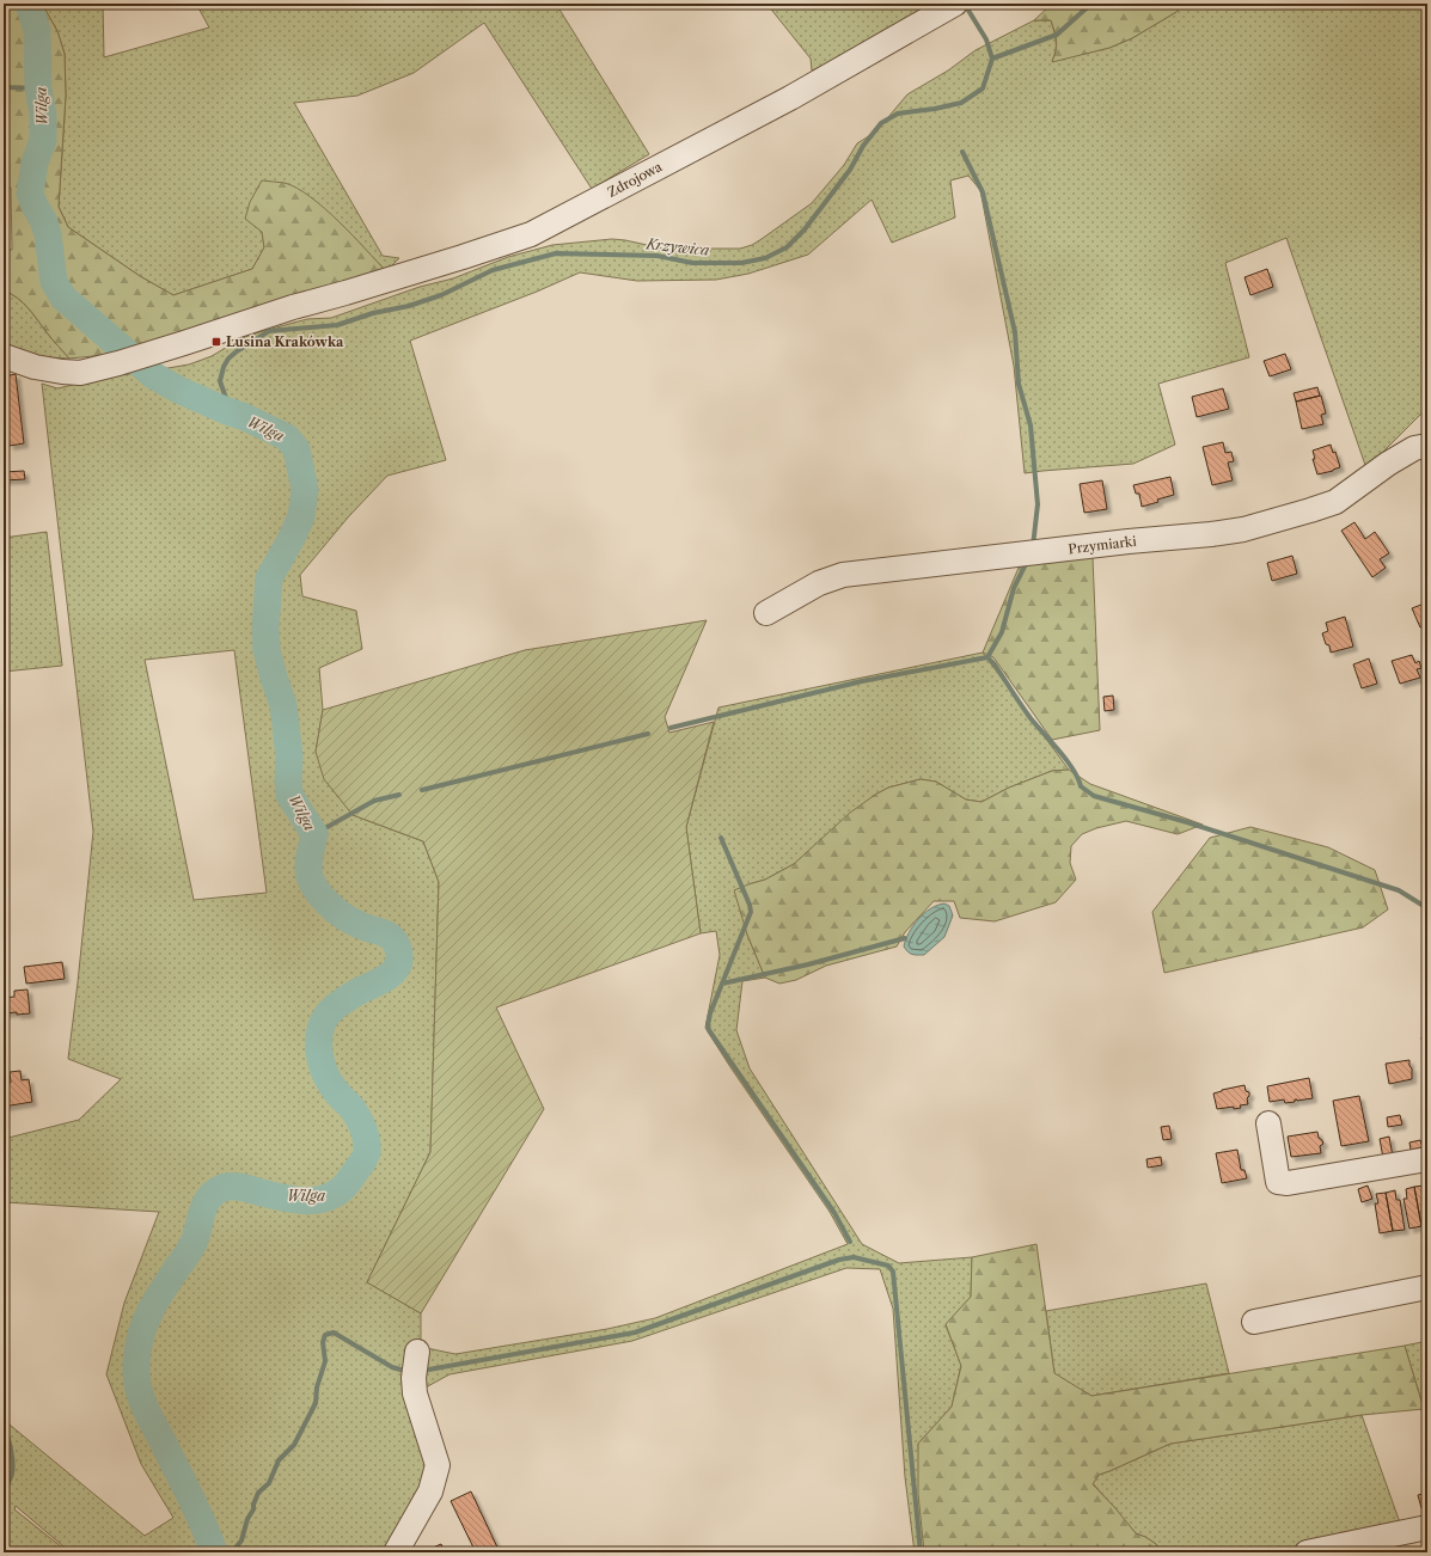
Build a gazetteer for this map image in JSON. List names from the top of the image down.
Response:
{
  "streets": {
    "street": ["Zdrojowa", "Przymiarki"]
  },
  "water": ["Wilga", "Krzywica"],
  "places": {
    "transit": ["Lusina Krakówka"]
  }
}
